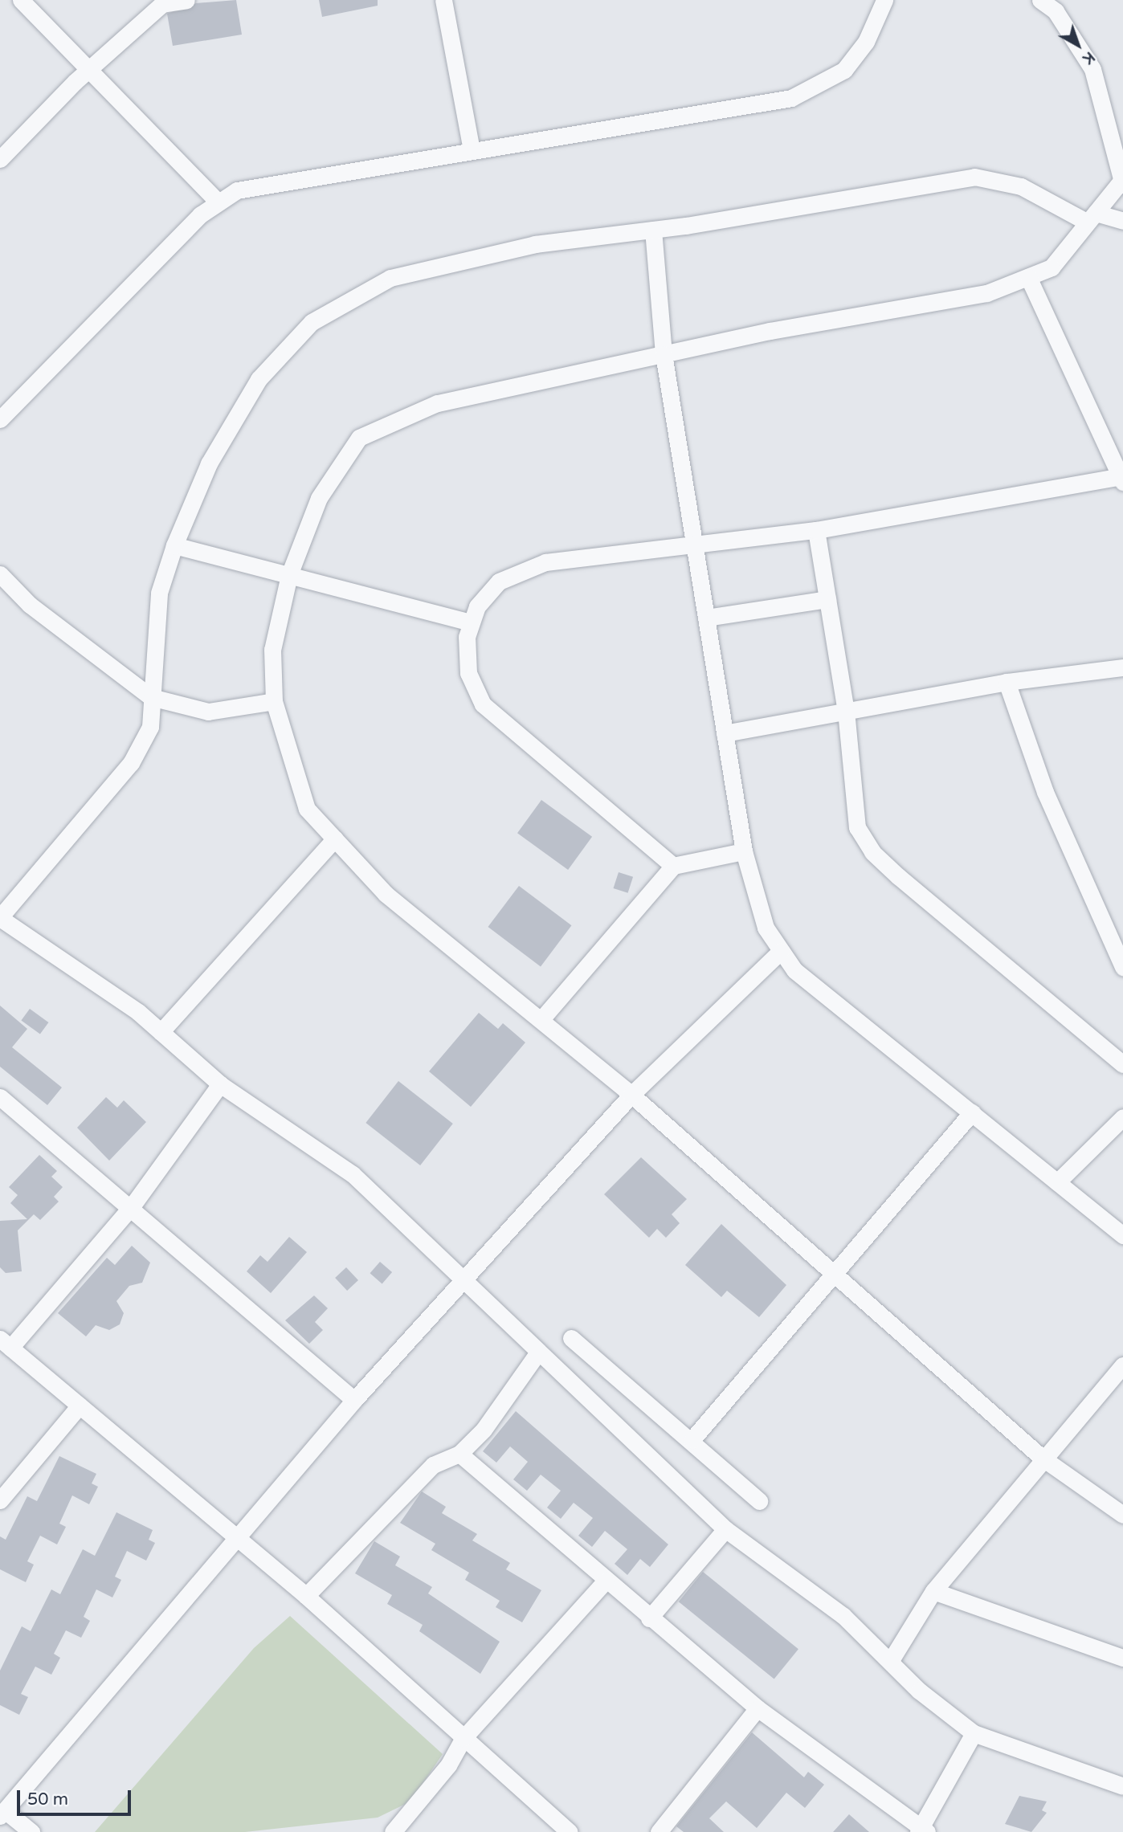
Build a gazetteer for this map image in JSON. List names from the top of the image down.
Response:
{
  "scale_bar": "50 m",
  "north": "bottom right"
}
